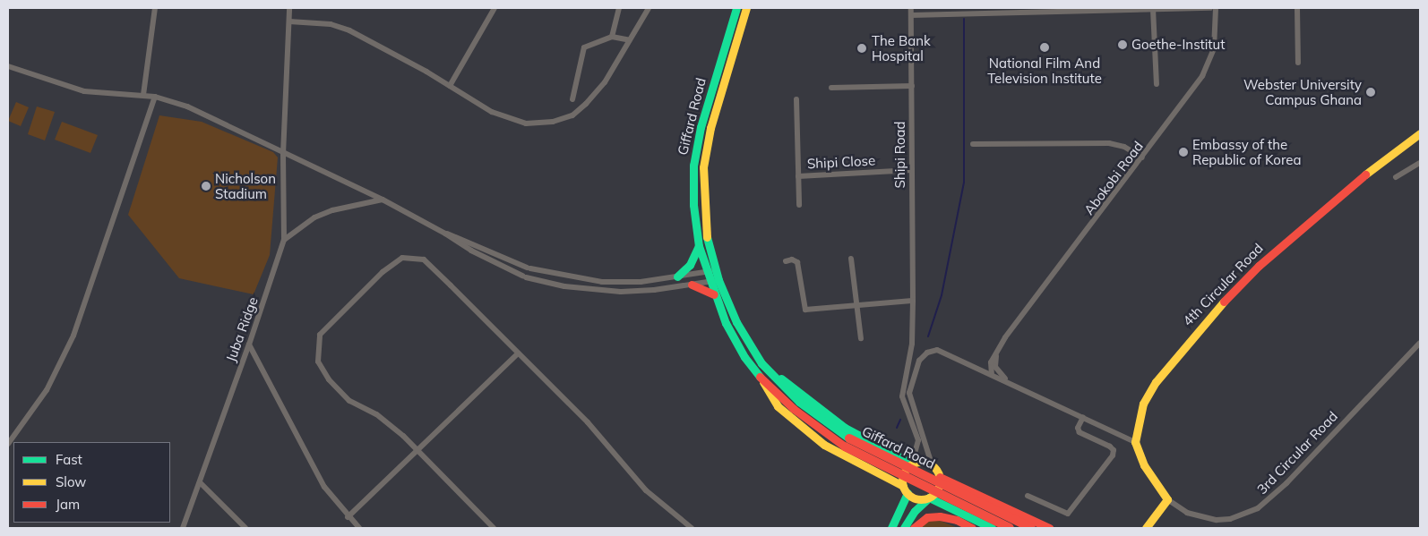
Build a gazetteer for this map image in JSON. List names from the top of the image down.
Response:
{
  "streets": {
    "main road": ["Giffard Road", "4th Circular Road"],
    "street": [
      "Shipi Road",
      "Shipi Close",
      "Abokobi Road",
      "Juba Ridge",
      "3rd Circular Road"
    ]
  },
  "crossings": [
    ["Giffard Road", "Shipi Road"],
    ["Shipi Road", "Shipi Close"]
  ],
  "places": [
    "Goethe-Institut",
    "National Film And Television Institute",
    "The Bank Hospital",
    "Webster University Campus Ghana",
    "Embassy of the Republic of Korea",
    "Nicholson Stadium"
  ],
  "legend": ["Fast", "Slow", "Jam"]
}
